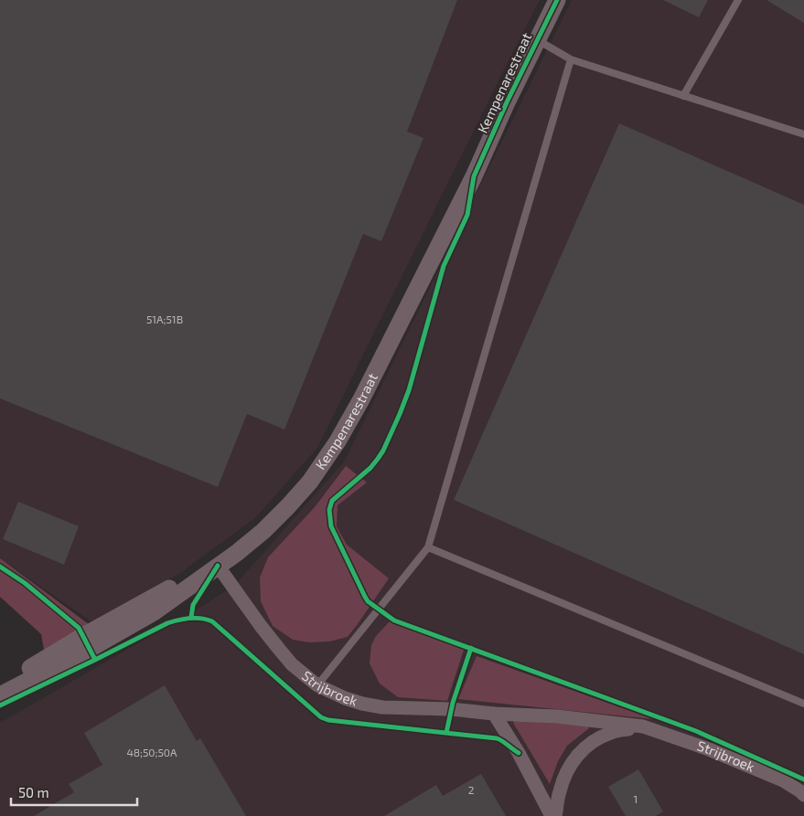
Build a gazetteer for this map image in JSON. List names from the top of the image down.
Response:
{
  "streets": {
    "street": ["Kempenarestraat", "Strijbroek"]
  },
  "crossings": [
    ["Kempenarestraat", "Strijbroek"]
  ],
  "house_numbers": [
    "51A;51B",
    "48;50;50A",
    "2",
    "1"
  ],
  "scale_bar": "50 m"
}
